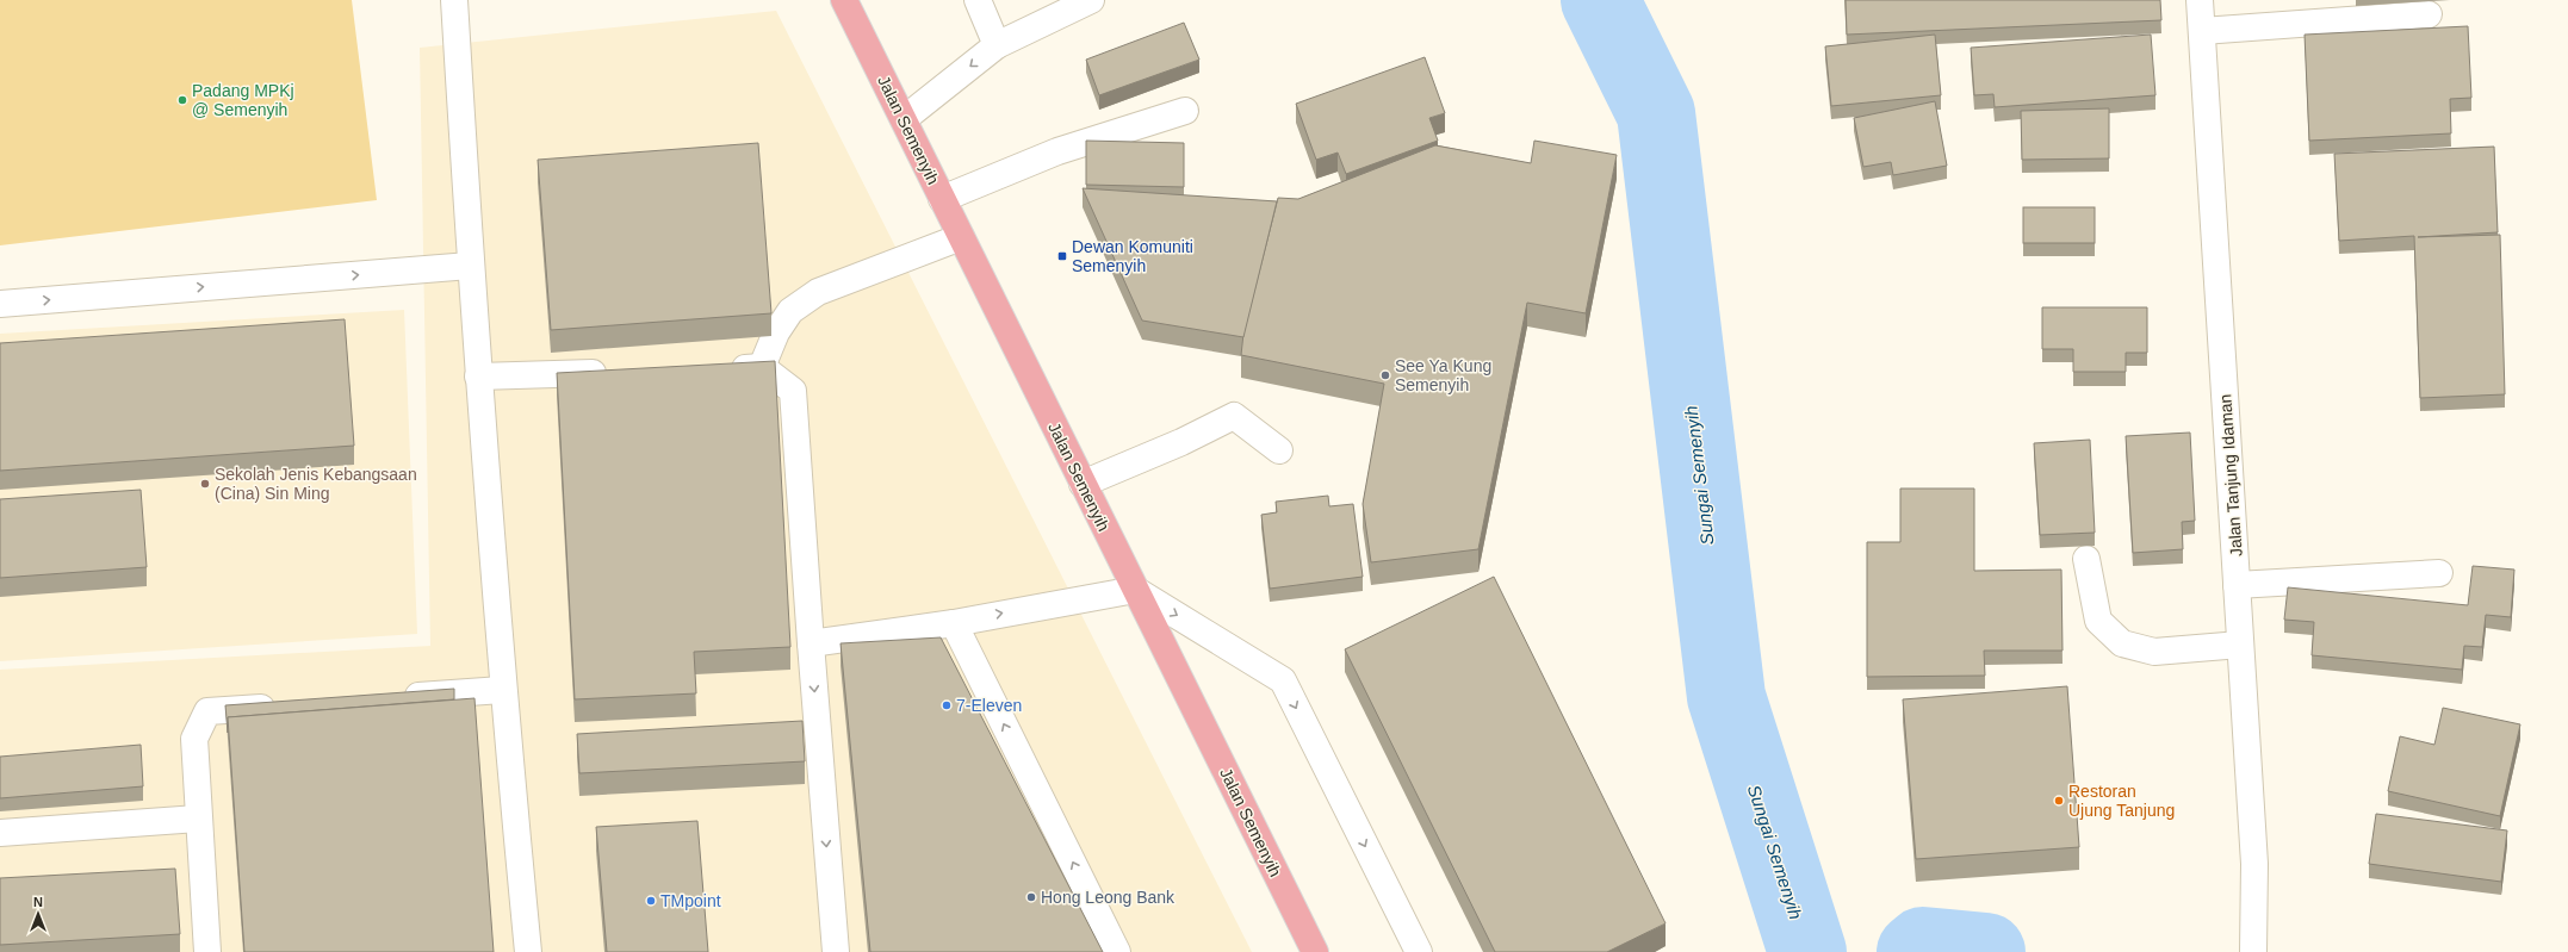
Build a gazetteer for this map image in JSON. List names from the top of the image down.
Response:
{
  "streets": {
    "main road": ["Jalan Semenyih"],
    "street": ["Jalan Tanjung Idaman"]
  },
  "water": ["Sungai Semenyih"],
  "places": {
    "other": [
      "Padang MPKj @ Semenyih",
      "See Ya Kung Semenyih",
      "Sekolah Jenis Kebangsaan (Cina) Sin Ming",
      "7-Eleven",
      "Restoran Ujung Tanjung",
      "Hong Leong Bank",
      "TMpoint"
    ],
    "transit": ["Dewan Komuniti Semenyih"]
  },
  "north": "top"
}
